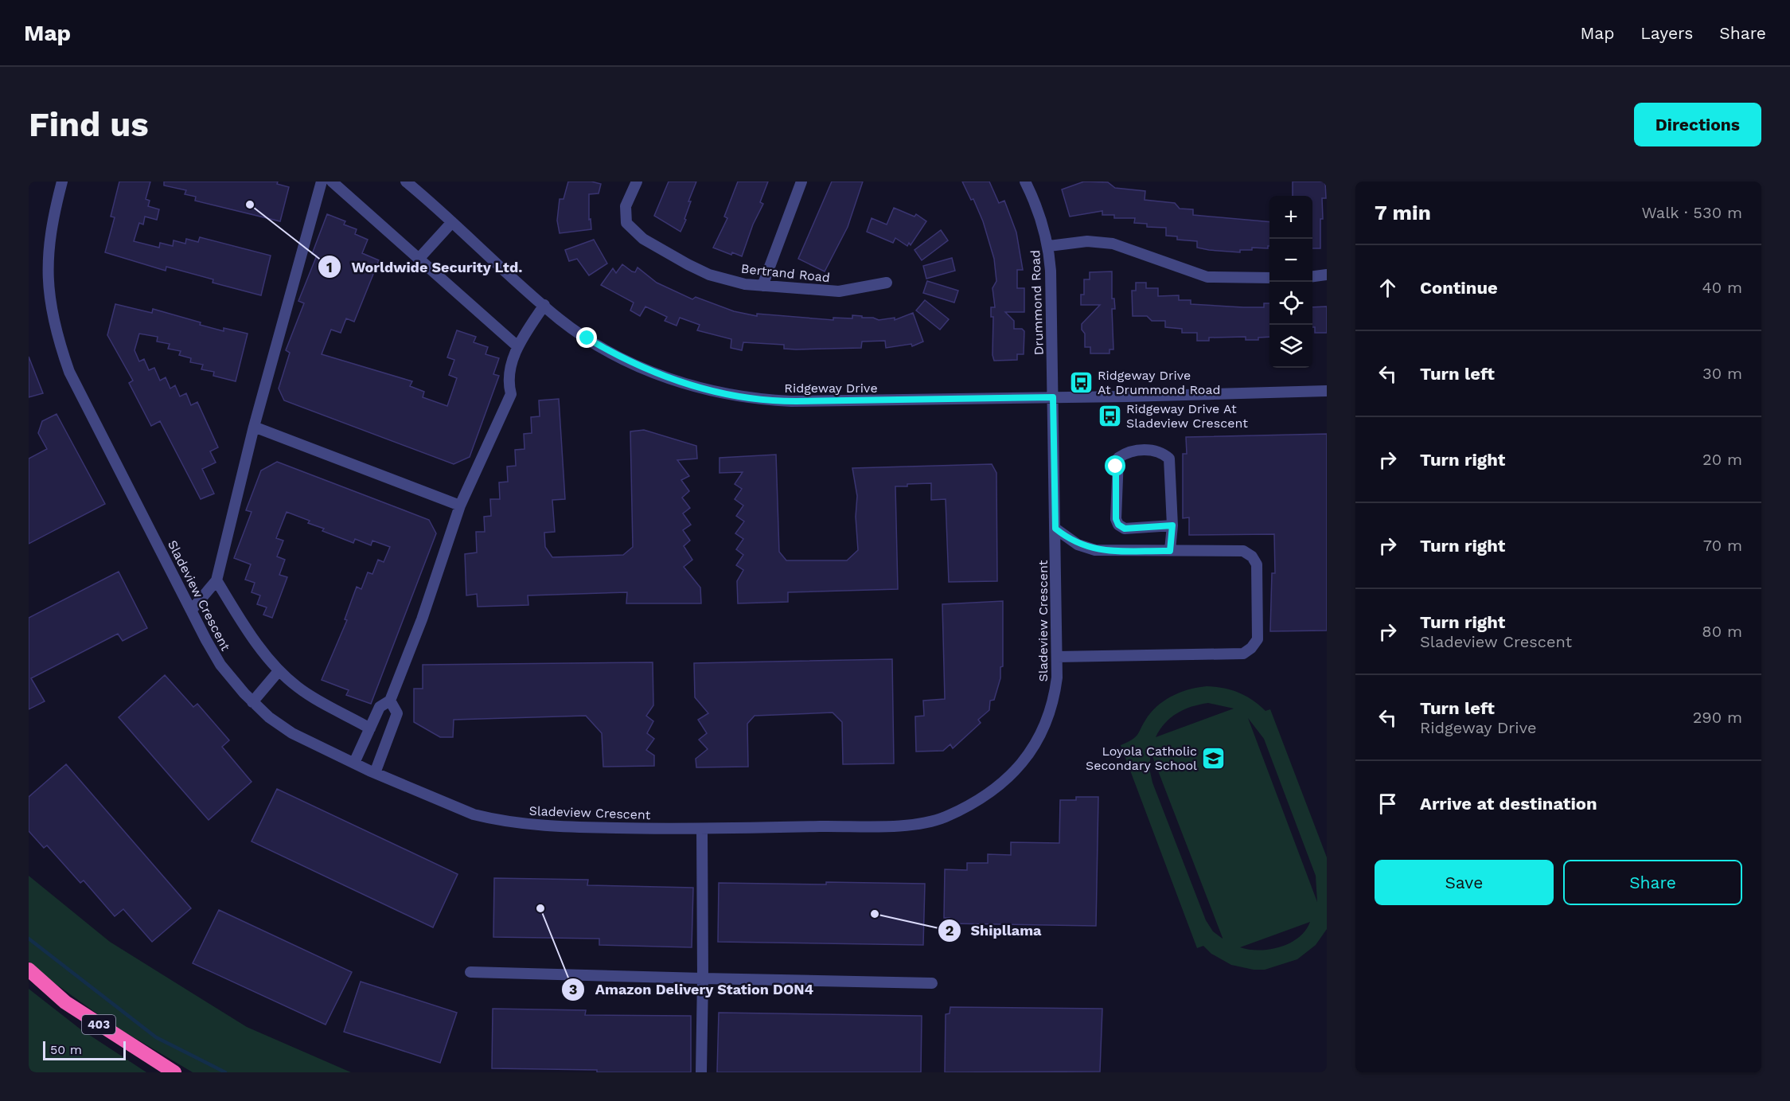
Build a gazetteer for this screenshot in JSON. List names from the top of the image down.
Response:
{
  "streets": {
    "highway": ["403"],
    "street": [
      "Bertrand Road",
      "Drummond Road",
      "Ridgeway Drive",
      "Sladeview Crescent"
    ]
  },
  "crossings": [
    ["Drummond Road", "Ridgeway Drive"],
    ["Drummond Road", "Sladeview Crescent"],
    ["Ridgeway Drive", "Sladeview Crescent"]
  ],
  "places": {
    "other": ["Worldwide Security Ltd.", "Amazon Delivery Station DON4", "Shipllama"],
    "bus stop": ["Ridgeway Drive At Drummond Road", "Ridgeway Drive At Sladeview Crescent"],
    "school or university": ["Loyola Catholic Secondary School"]
  },
  "scale_bar": "50 m",
  "page": {
    "header": "Map",
    "nav": ["Map", "Layers", "Share"],
    "buttons": [
      "Directions",
      ["Save", "Share"]
    ],
    "title": "Find us",
    "heading": ["7 min", "Walk · 530 m"],
    "map_buttons": ["+", "−"],
    "list": [
      ["Continue", "40 m"],
      ["Turn left", "30 m"],
      ["Turn right", "20 m"],
      ["Turn right", "70 m"],
      ["Turn right", "Sladeview Crescent", "80 m"],
      ["Turn left", "Ridgeway Drive", "290 m"],
      "Arrive at destination"
    ],
    "scale": "50 m"
  }
}
